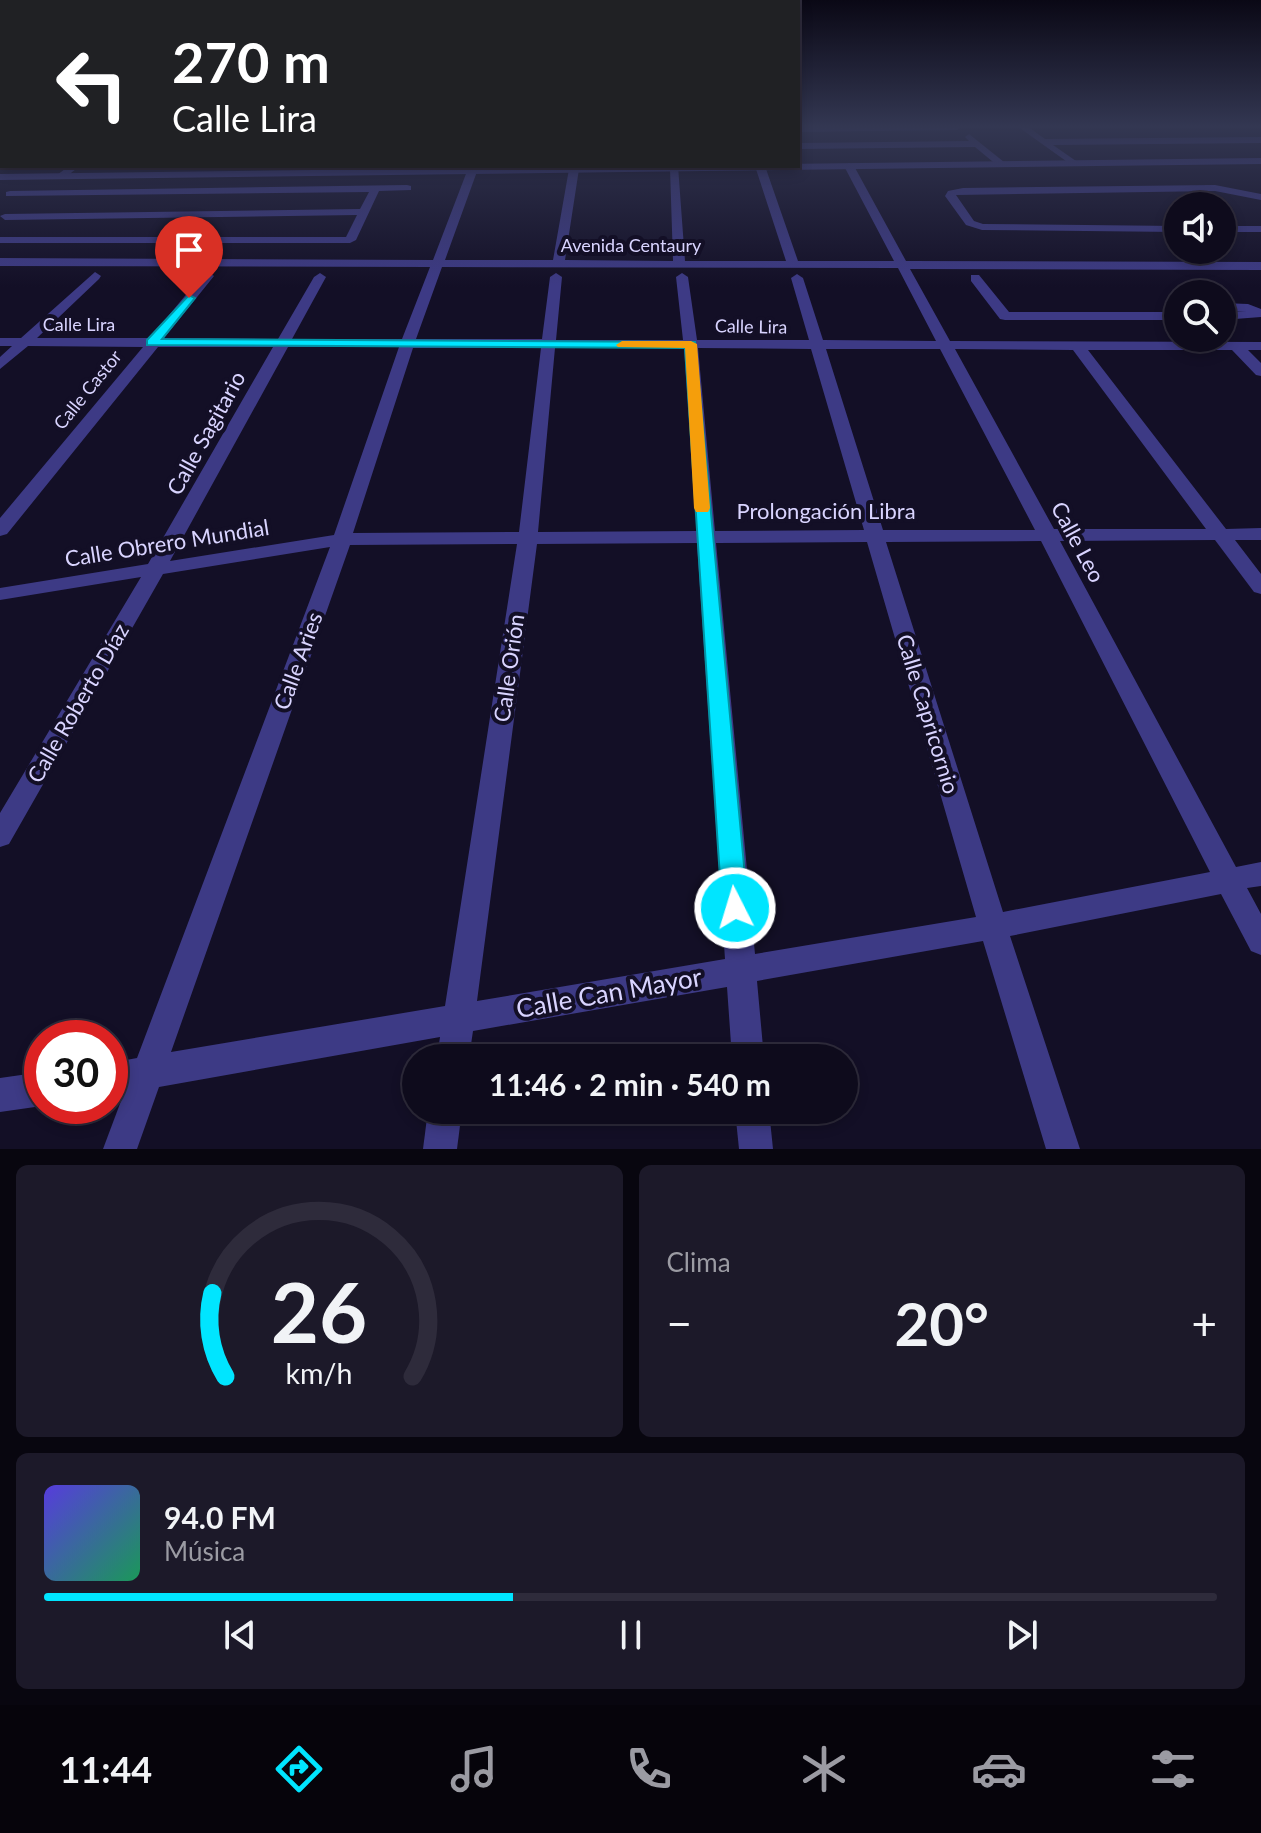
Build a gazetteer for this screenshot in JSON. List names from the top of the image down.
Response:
{
  "streets": {
    "street": [
      "Avenida Centaury",
      "Calle Lira",
      "Calle Castor",
      "Calle Sagitario",
      "Prolongación Libra",
      "Calle Leo",
      "Calle Obrero Mundial",
      "Calle Aries",
      "Calle Orión",
      "Calle Roberto Díaz",
      "Calle Capricornio",
      "Calle Can Mayor"
    ]
  },
  "crossings": [
    ["Avenida Centaury", "Calle Castor"],
    ["Avenida Centaury", "Calle Sagitario"],
    ["Avenida Centaury", "Calle Leo"],
    ["Avenida Centaury", "Calle Aries"],
    ["Avenida Centaury", "Calle Orión"],
    ["Avenida Centaury", "Calle Capricornio"],
    ["Calle Lira", "Calle Castor"],
    ["Calle Lira", "Calle Sagitario"],
    ["Calle Lira", "Calle Leo"],
    ["Calle Lira", "Calle Aries"],
    ["Calle Lira", "Calle Orión"],
    ["Calle Lira", "Calle Capricornio"],
    ["Calle Sagitario", "Calle Obrero Mundial"],
    ["Calle Sagitario", "Calle Roberto Díaz"],
    ["Prolongación Libra", "Calle Leo"],
    ["Prolongación Libra", "Calle Obrero Mundial"],
    ["Prolongación Libra", "Calle Aries"],
    ["Prolongación Libra", "Calle Orión"],
    ["Prolongación Libra", "Calle Capricornio"],
    ["Calle Leo", "Calle Can Mayor"],
    ["Calle Obrero Mundial", "Calle Aries"],
    ["Calle Obrero Mundial", "Calle Roberto Díaz"],
    ["Calle Aries", "Calle Can Mayor"],
    ["Calle Orión", "Calle Can Mayor"],
    ["Calle Capricornio", "Calle Can Mayor"]
  ],
  "page": {
    "turn": ["270 m", "Calle Lira"],
    "limit": "30",
    "trip": "11:46 · 2 min · 540 m",
    "tile": "Clima",
    "heat": ["−", "20°", "+"],
    "song": ["94.0 FM", "Música"],
    "tabs": "11:44",
    "gauge": ["26", "km/h"]
  }
}
